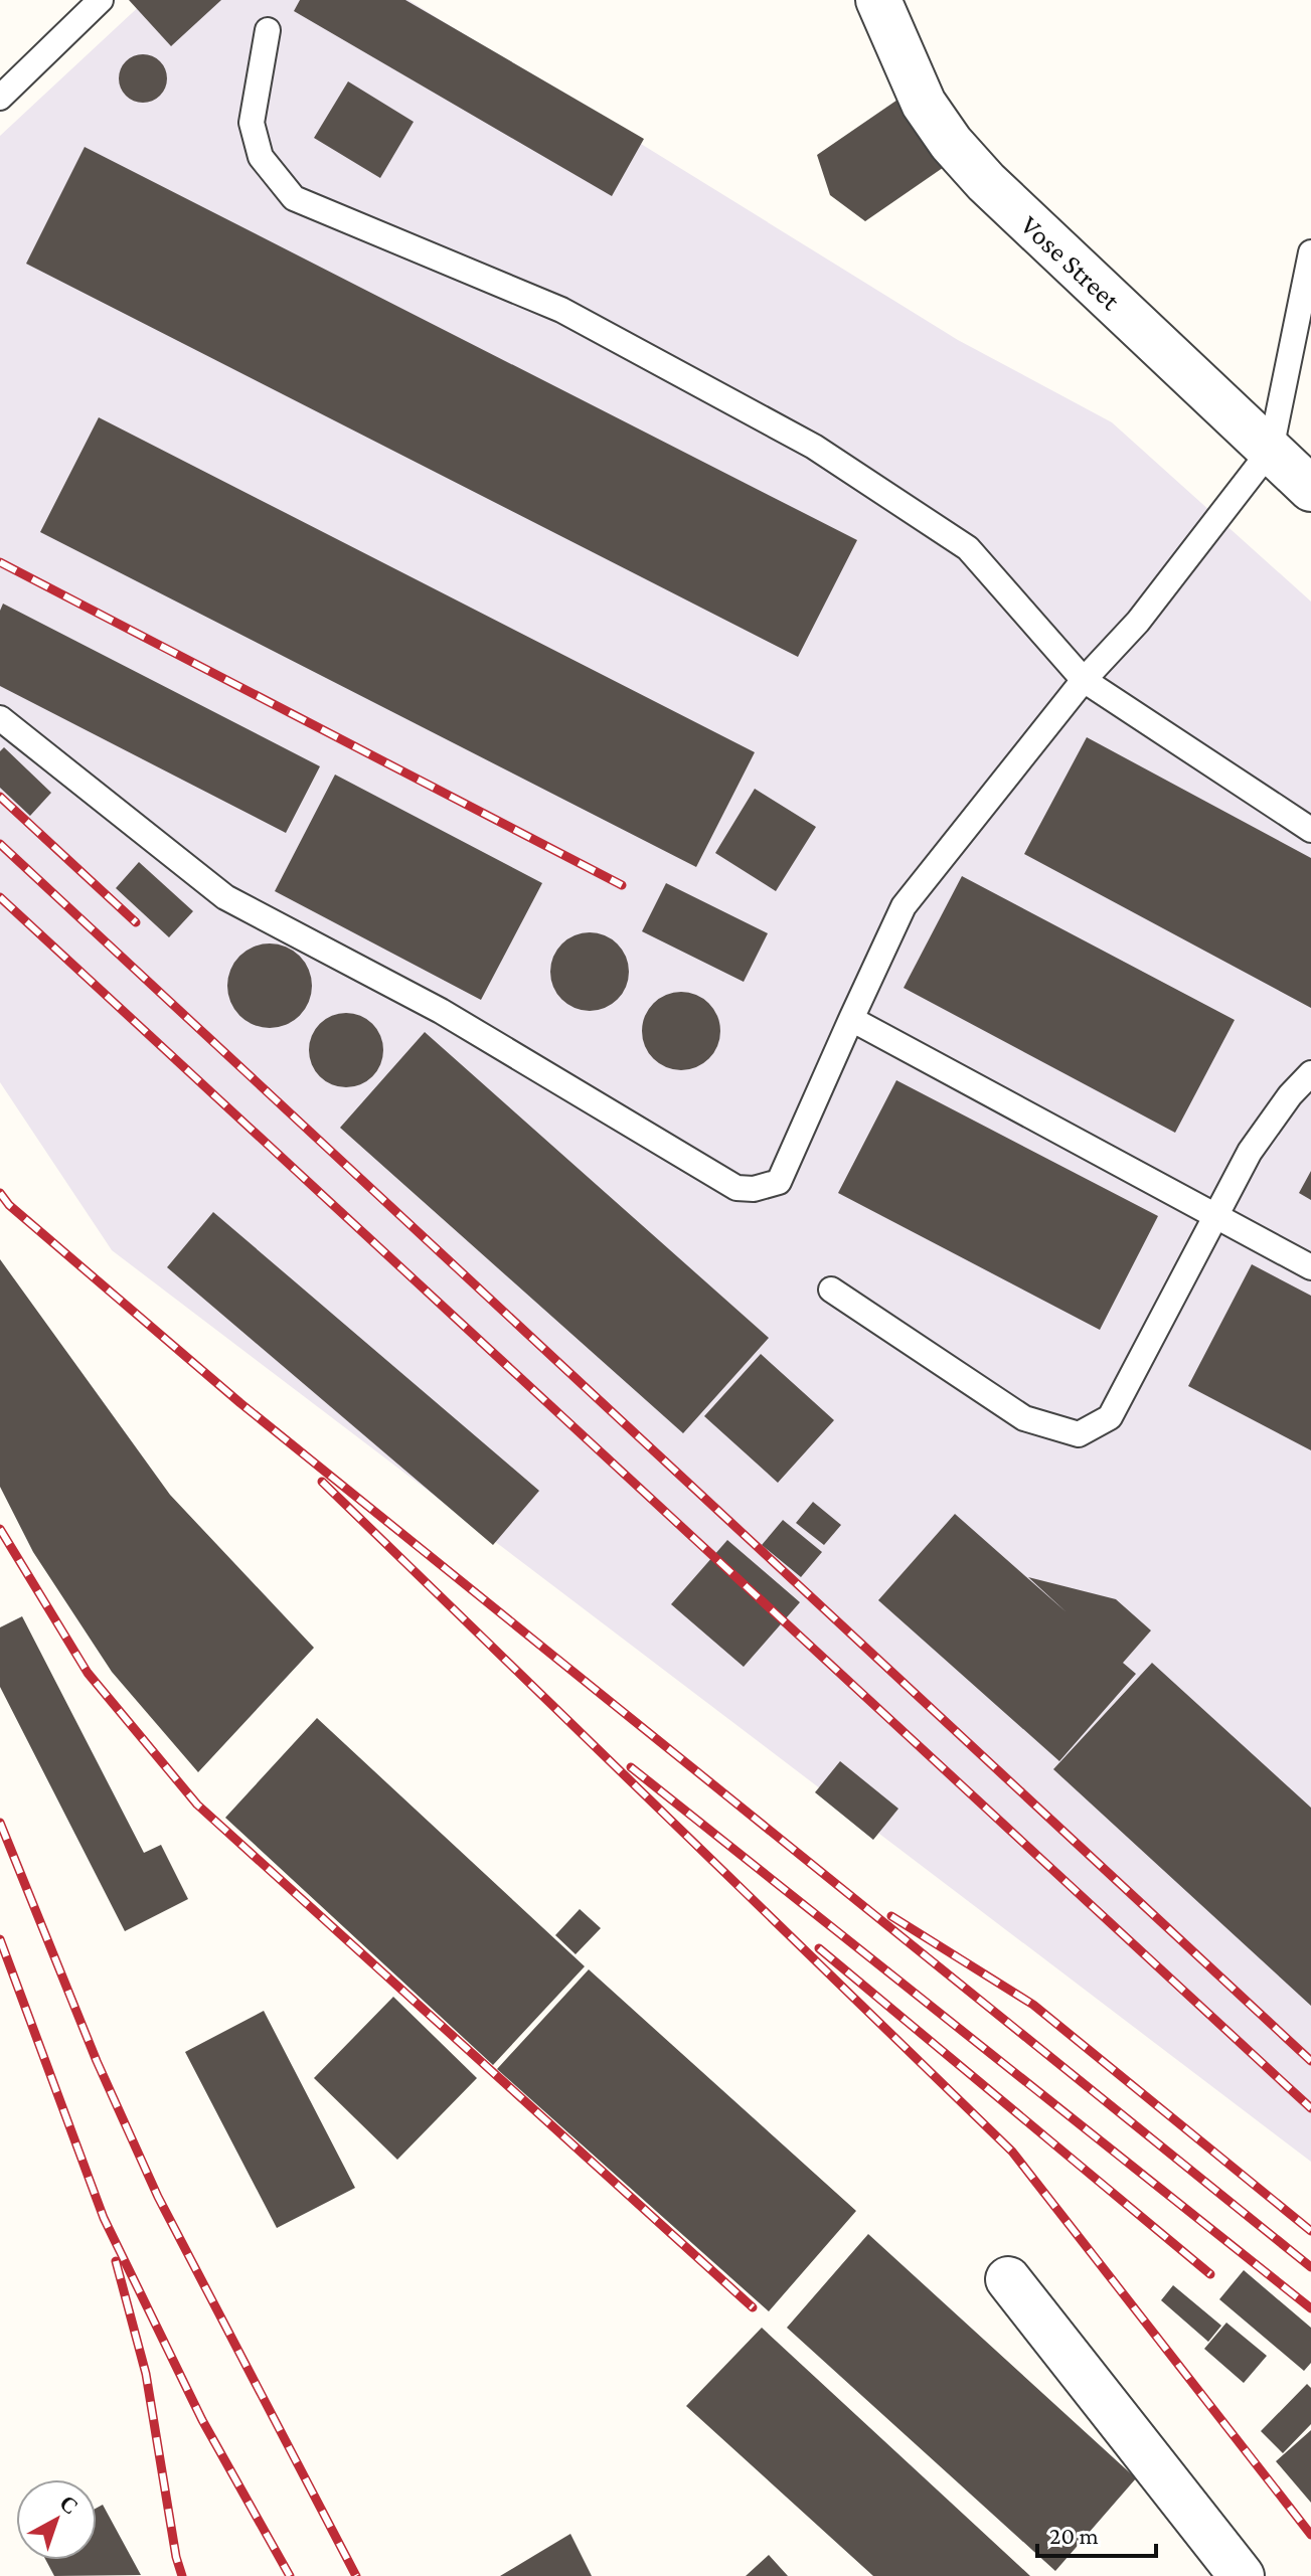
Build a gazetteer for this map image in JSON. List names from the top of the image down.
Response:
{
  "streets": {
    "street": ["Vose Street"]
  },
  "scale_bar": "20 m",
  "north": "top right"
}
